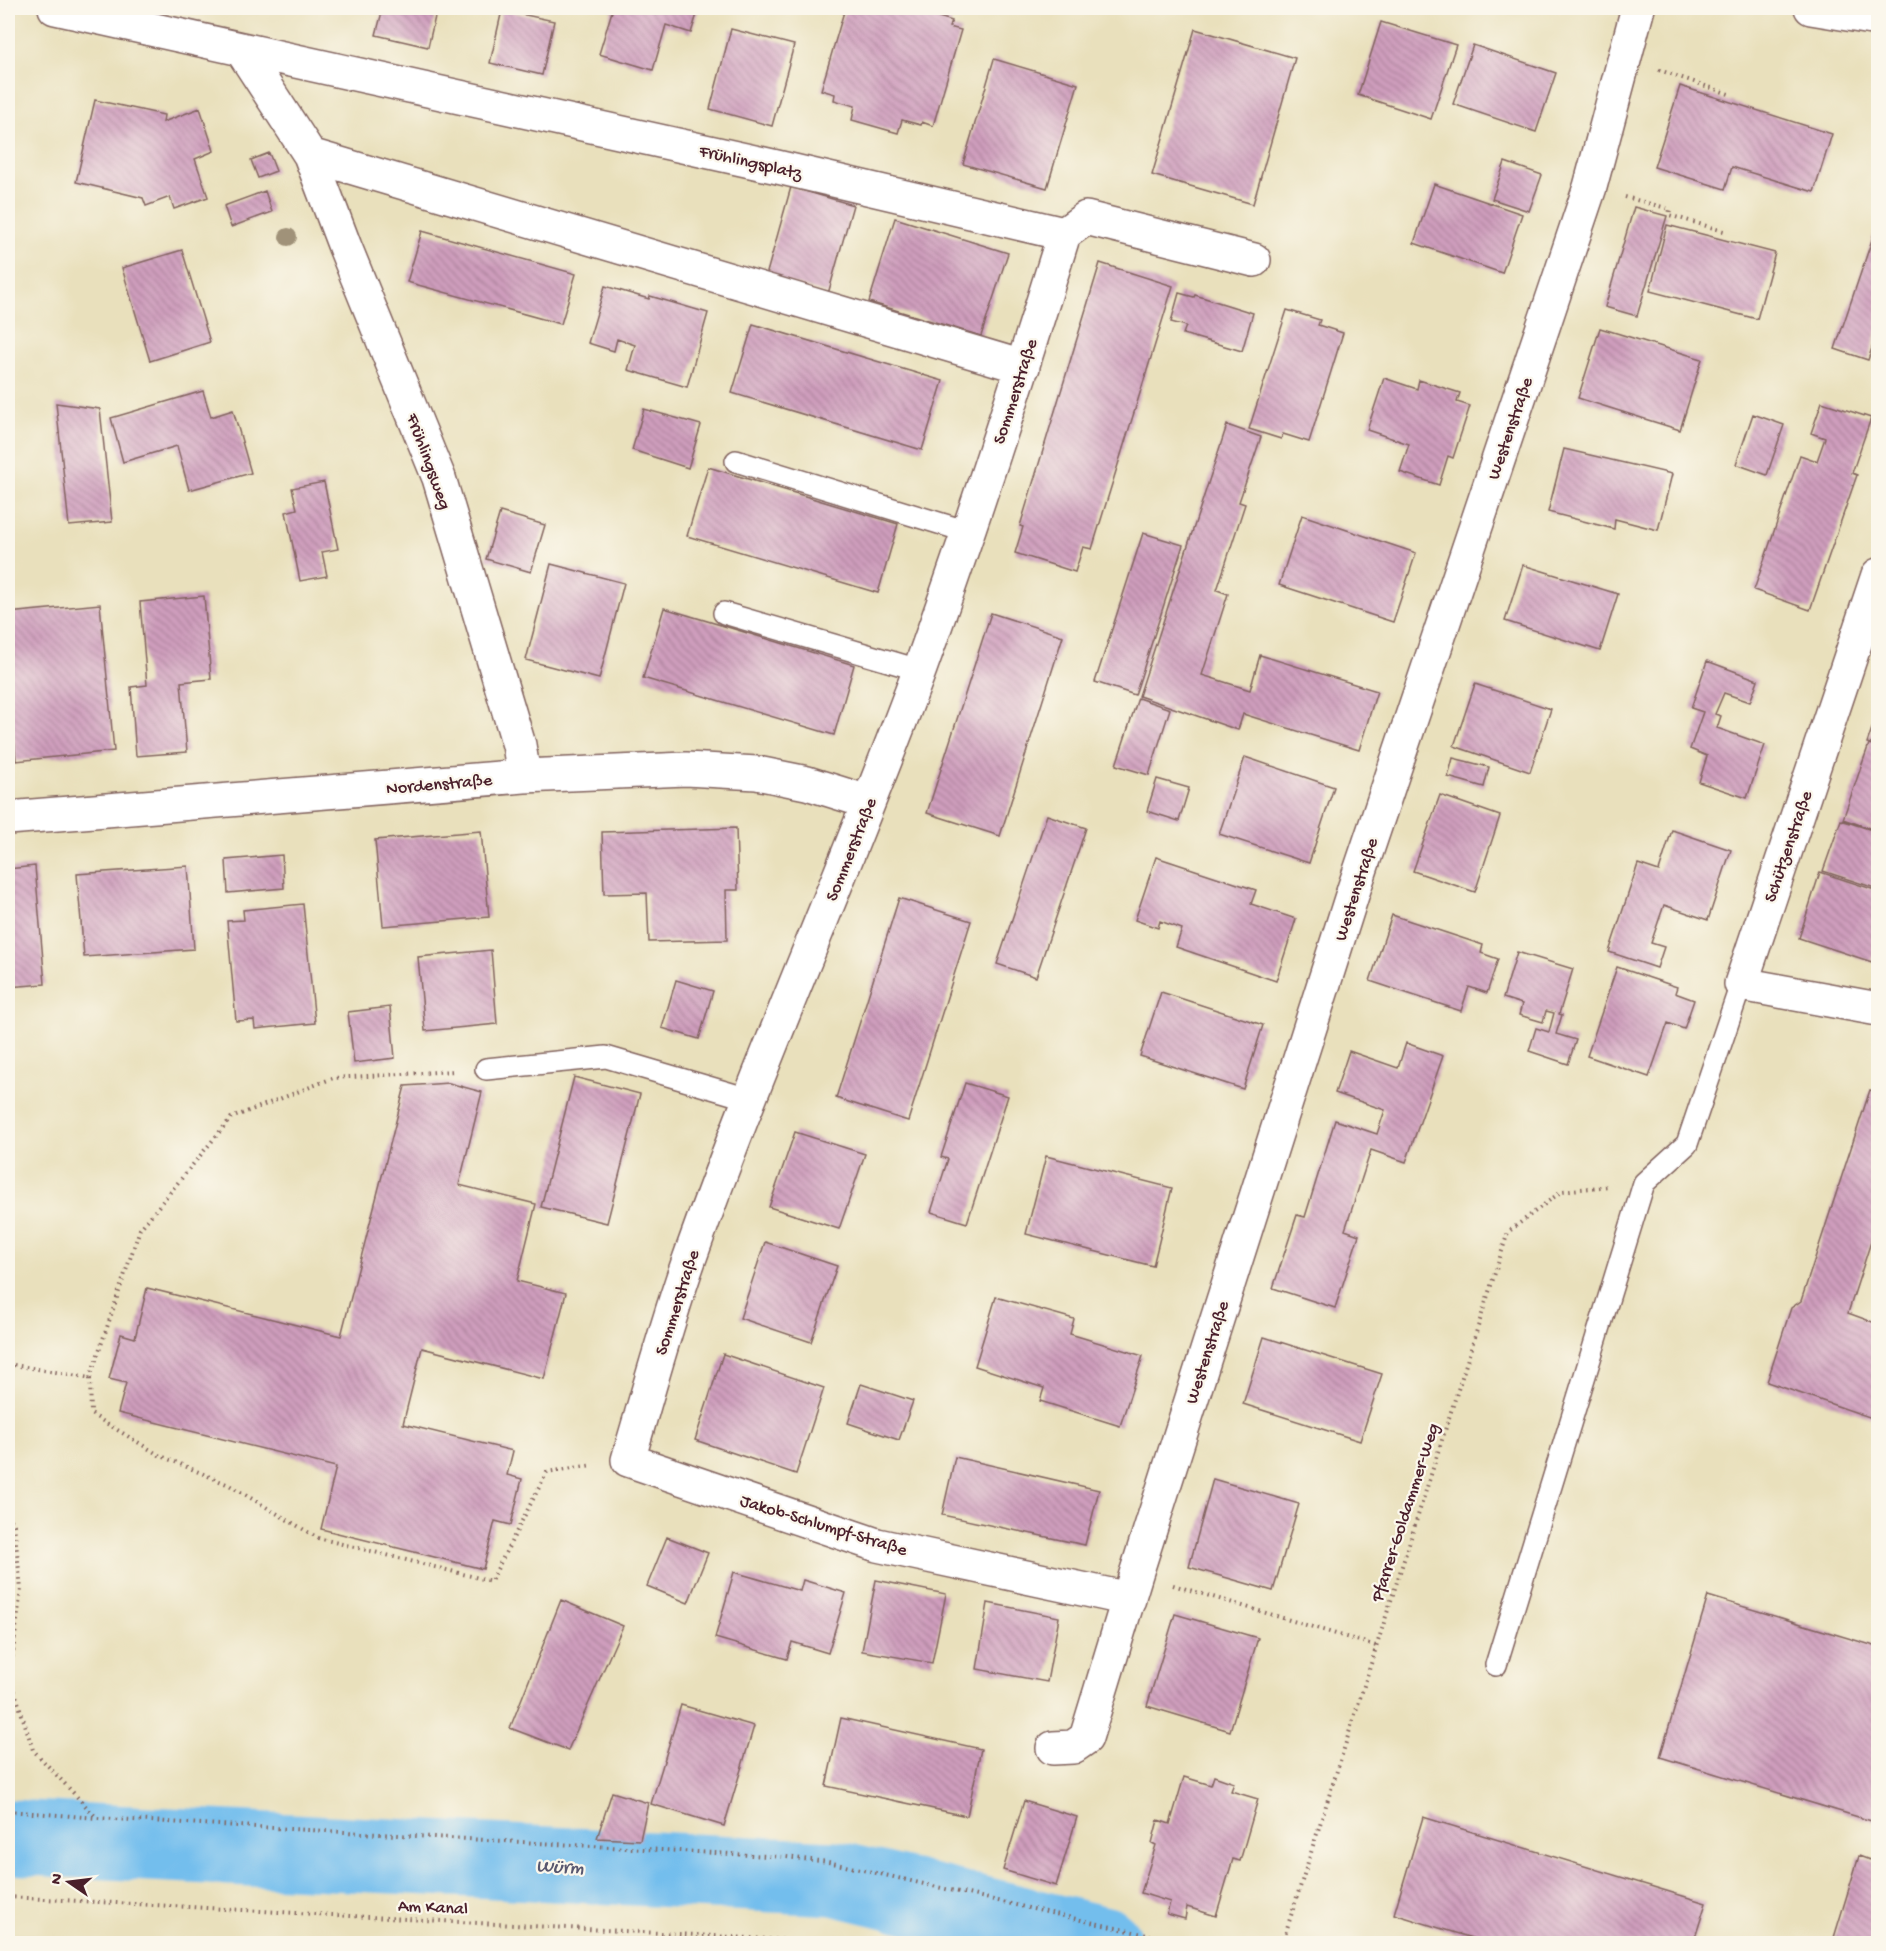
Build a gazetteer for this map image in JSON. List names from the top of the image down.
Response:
{
  "streets": {
    "street": [
      "Frühlingsplatz",
      "Sommerstraße",
      "Westenstraße",
      "Frühlingsweg",
      "Nordenstraße",
      "Schützenstraße",
      "Jakob-Schlumpf-Straße"
    ],
    "path": ["Pfarrer-Goldammer-Weg", "Am Kanal"]
  },
  "crossings": [
    ["Frühlingsplatz", "Sommerstraße"],
    ["Sommerstraße", "Nordenstraße"],
    ["Sommerstraße", "Jakob-Schlumpf-Straße"],
    ["Westenstraße", "Jakob-Schlumpf-Straße"],
    ["Frühlingsweg", "Nordenstraße"]
  ],
  "water": ["Würm"],
  "north": "left"
}
